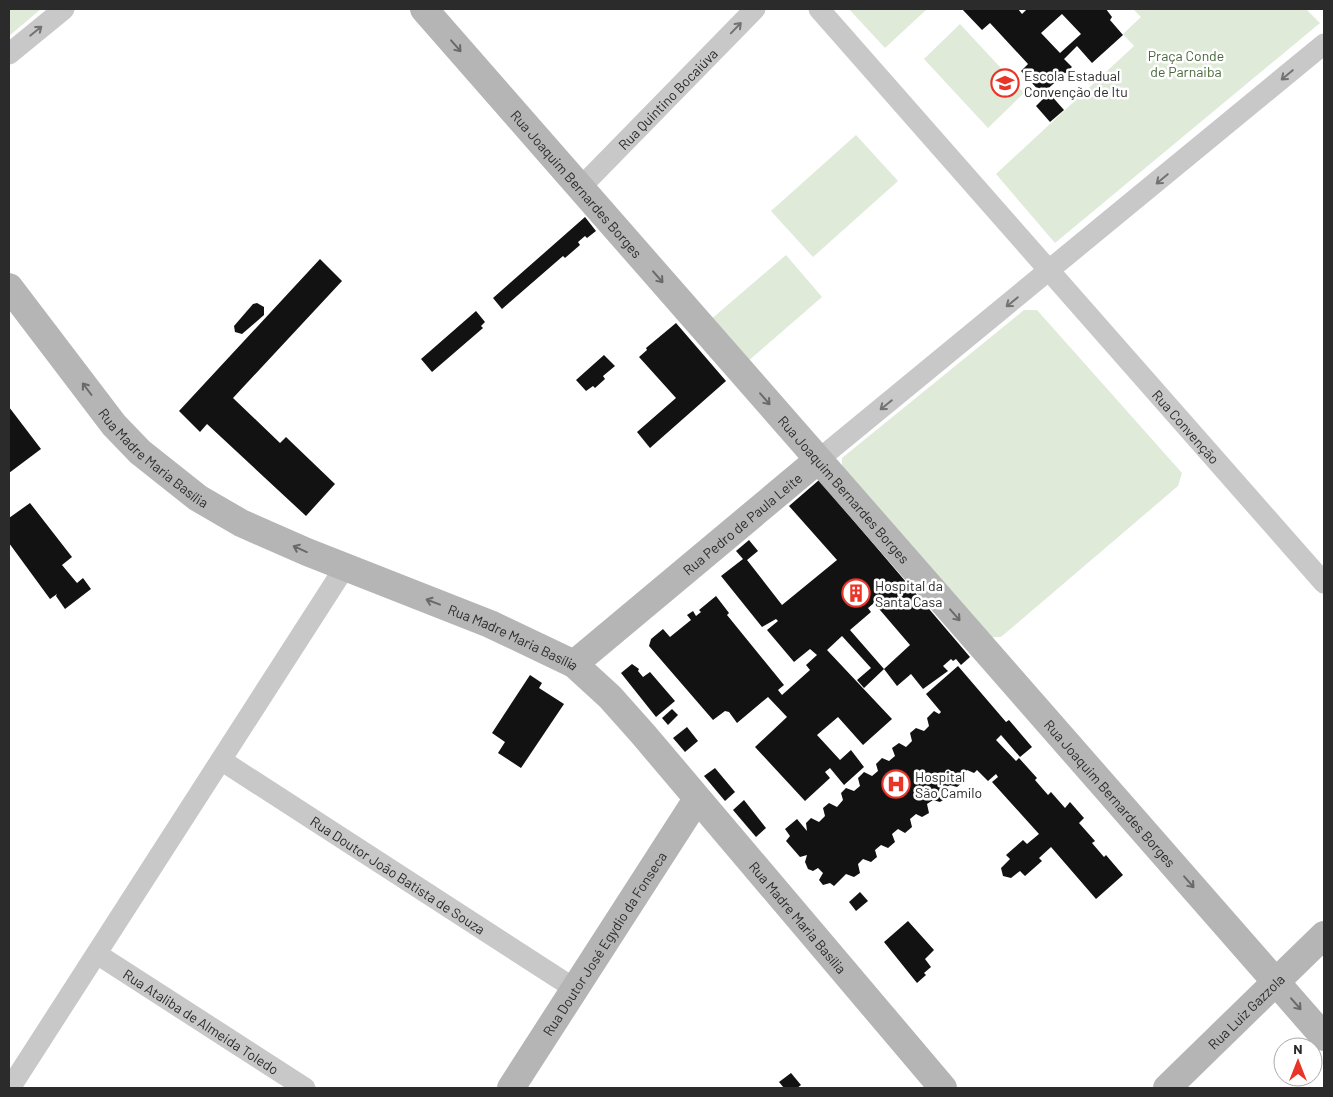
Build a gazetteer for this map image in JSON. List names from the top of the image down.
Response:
{
  "streets": {
    "street": [
      "Rua Quintino Bocaiúva",
      "Rua Joaquim Bernardes Borges",
      "Rua Convenção",
      "Rua Madre Maria Basília",
      "Rua Pedro de Paula Leite",
      "Rua Doutor João Batista de Souza",
      "Rua Doutor José Egydio da Fonseca",
      "Rua Luiz Gazzola",
      "Rua Ataliba de Almeida Toledo"
    ]
  },
  "crossings": [
    ["Rua Quintino Bocaiúva", "Rua Joaquim Bernardes Borges"],
    ["Rua Joaquim Bernardes Borges", "Rua Pedro de Paula Leite"],
    ["Rua Joaquim Bernardes Borges", "Rua Luiz Gazzola"],
    ["Rua Convenção", "Rua Pedro de Paula Leite"],
    ["Rua Madre Maria Basília", "Rua Pedro de Paula Leite"],
    ["Rua Madre Maria Basília", "Rua Doutor José Egydio da Fonseca"],
    ["Rua Doutor João Batista de Souza", "Rua Doutor José Egydio da Fonseca"]
  ],
  "one_way": [
    "Rua Quintino Bocaiúva",
    "Rua Joaquim Bernardes Borges",
    "Rua Madre Maria Basília",
    "Rua Pedro de Paula Leite"
  ],
  "parks": ["Praça Conde de Parnaiba"],
  "places": {
    "school or university": ["Escola Estadual Convenção de Itu"],
    "building": ["Hospital da Santa Casa"],
    "hospital": ["Hospital São Camilo"]
  },
  "north": "top"
}
